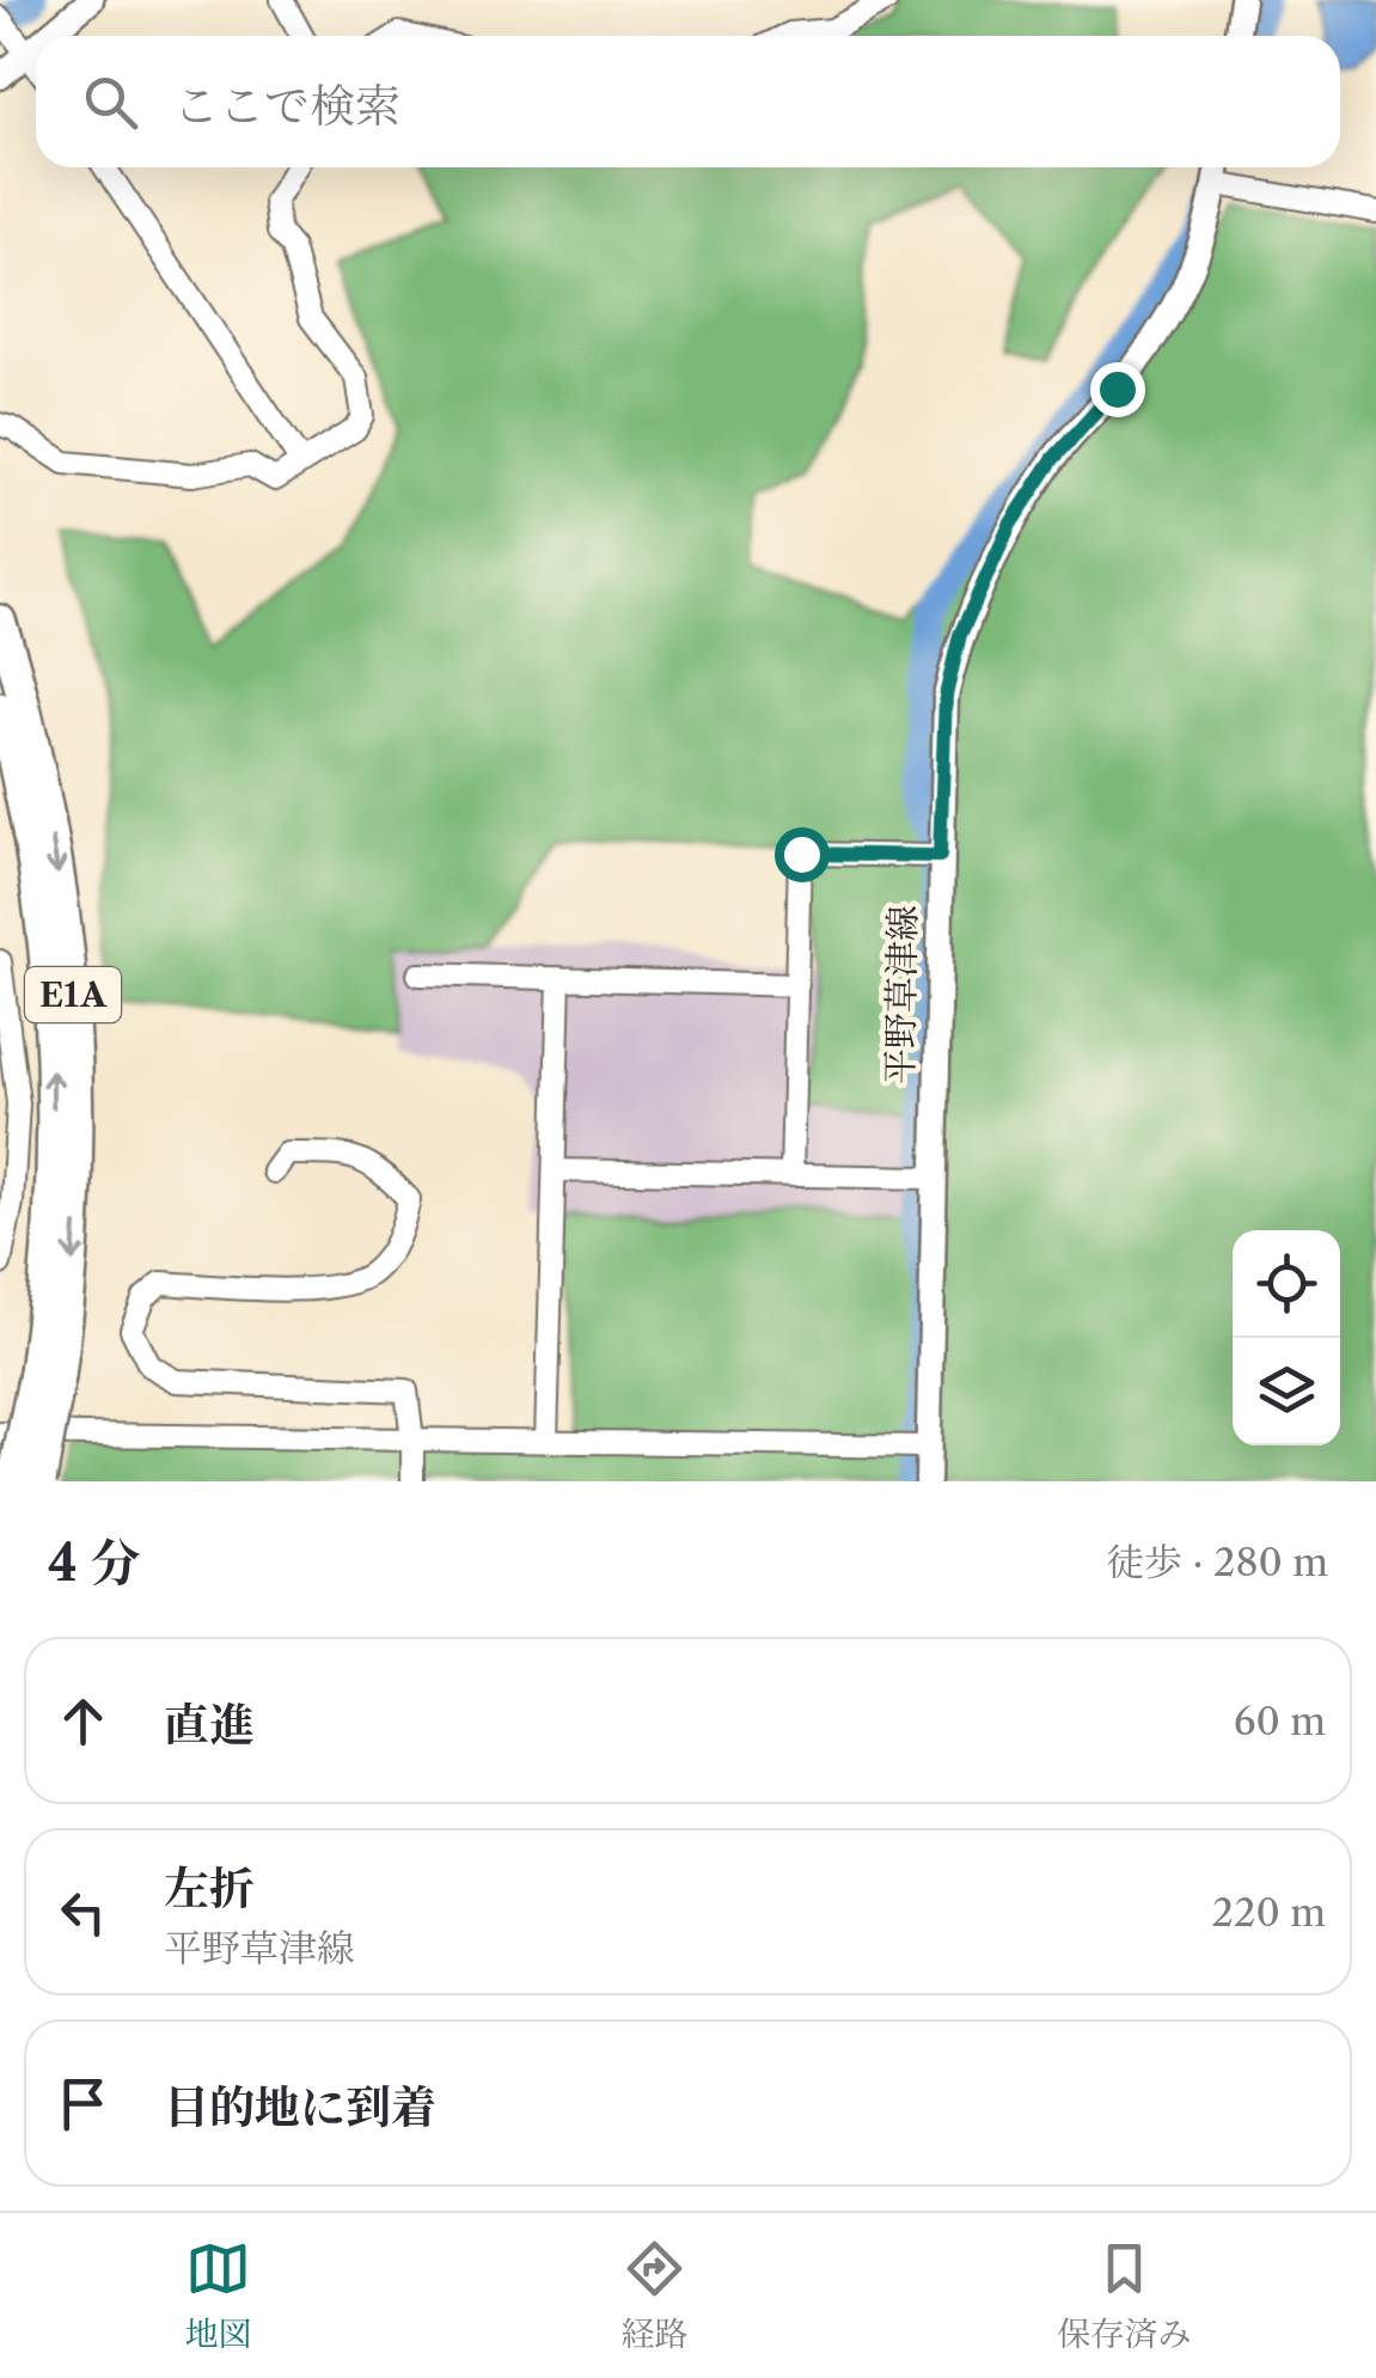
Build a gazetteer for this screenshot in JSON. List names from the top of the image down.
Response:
{
  "streets": {
    "highway": ["E1A"],
    "main road": ["平野草津線"]
  },
  "page": {
    "search": "ここで検索",
    "heading": ["4 分", "徒歩 · 280 m"],
    "list": [
      ["直進", "60 m"],
      ["左折", "平野草津線", "220 m"],
      "目的地に到着"
    ],
    "nav": ["地図", "経路", "保存済み"]
  }
}
